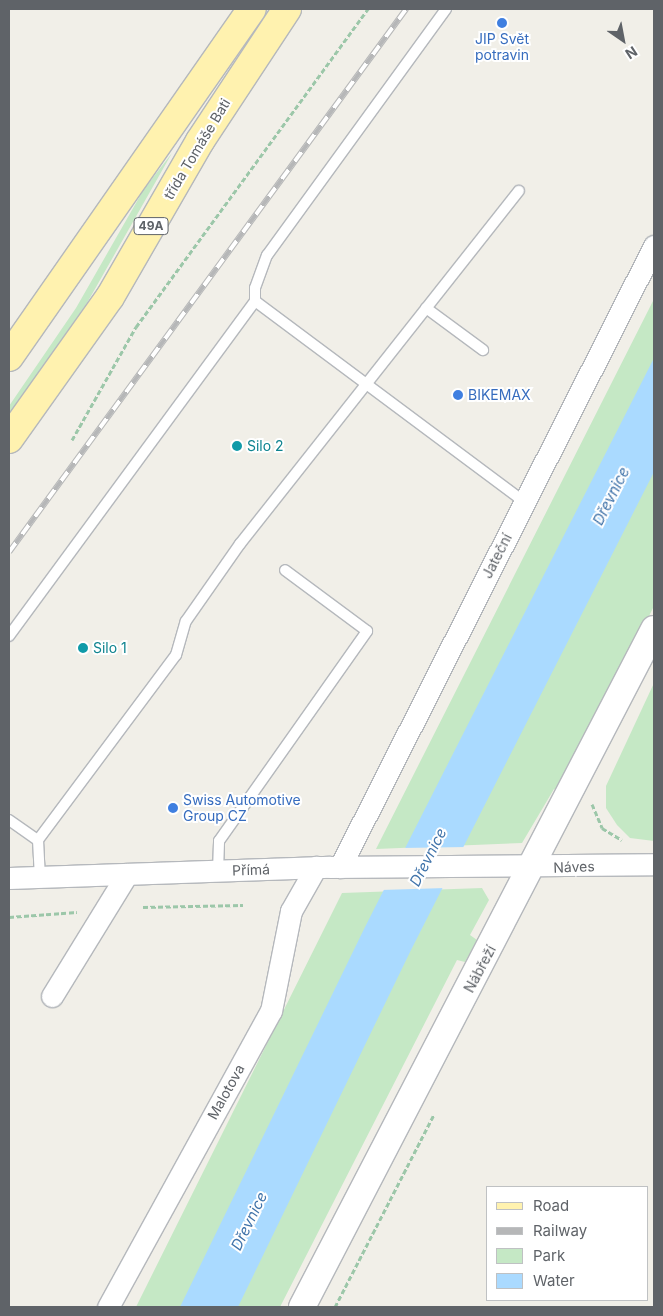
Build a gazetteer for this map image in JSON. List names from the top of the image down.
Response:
{
  "streets": {
    "main road": ["třída Tomáše Bati", "49A"],
    "street": [
      "Jateční",
      "Náves",
      "Přímá",
      "Nábřeží",
      "Malotova"
    ]
  },
  "crossings": [
    ["Jateční", "Přímá"],
    ["Náves", "Přímá"],
    ["Náves", "Nábřeží"],
    ["Přímá", "Malotova"]
  ],
  "water": ["Dřevnice"],
  "places": [
    "JIP Svět potravin",
    "BIKEMAX",
    "Silo 2",
    "Silo 1",
    "Swiss Automotive Group CZ"
  ],
  "legend": [
    "Road",
    "Railway",
    "Park",
    "Water"
  ],
  "north": "bottom right"
}
